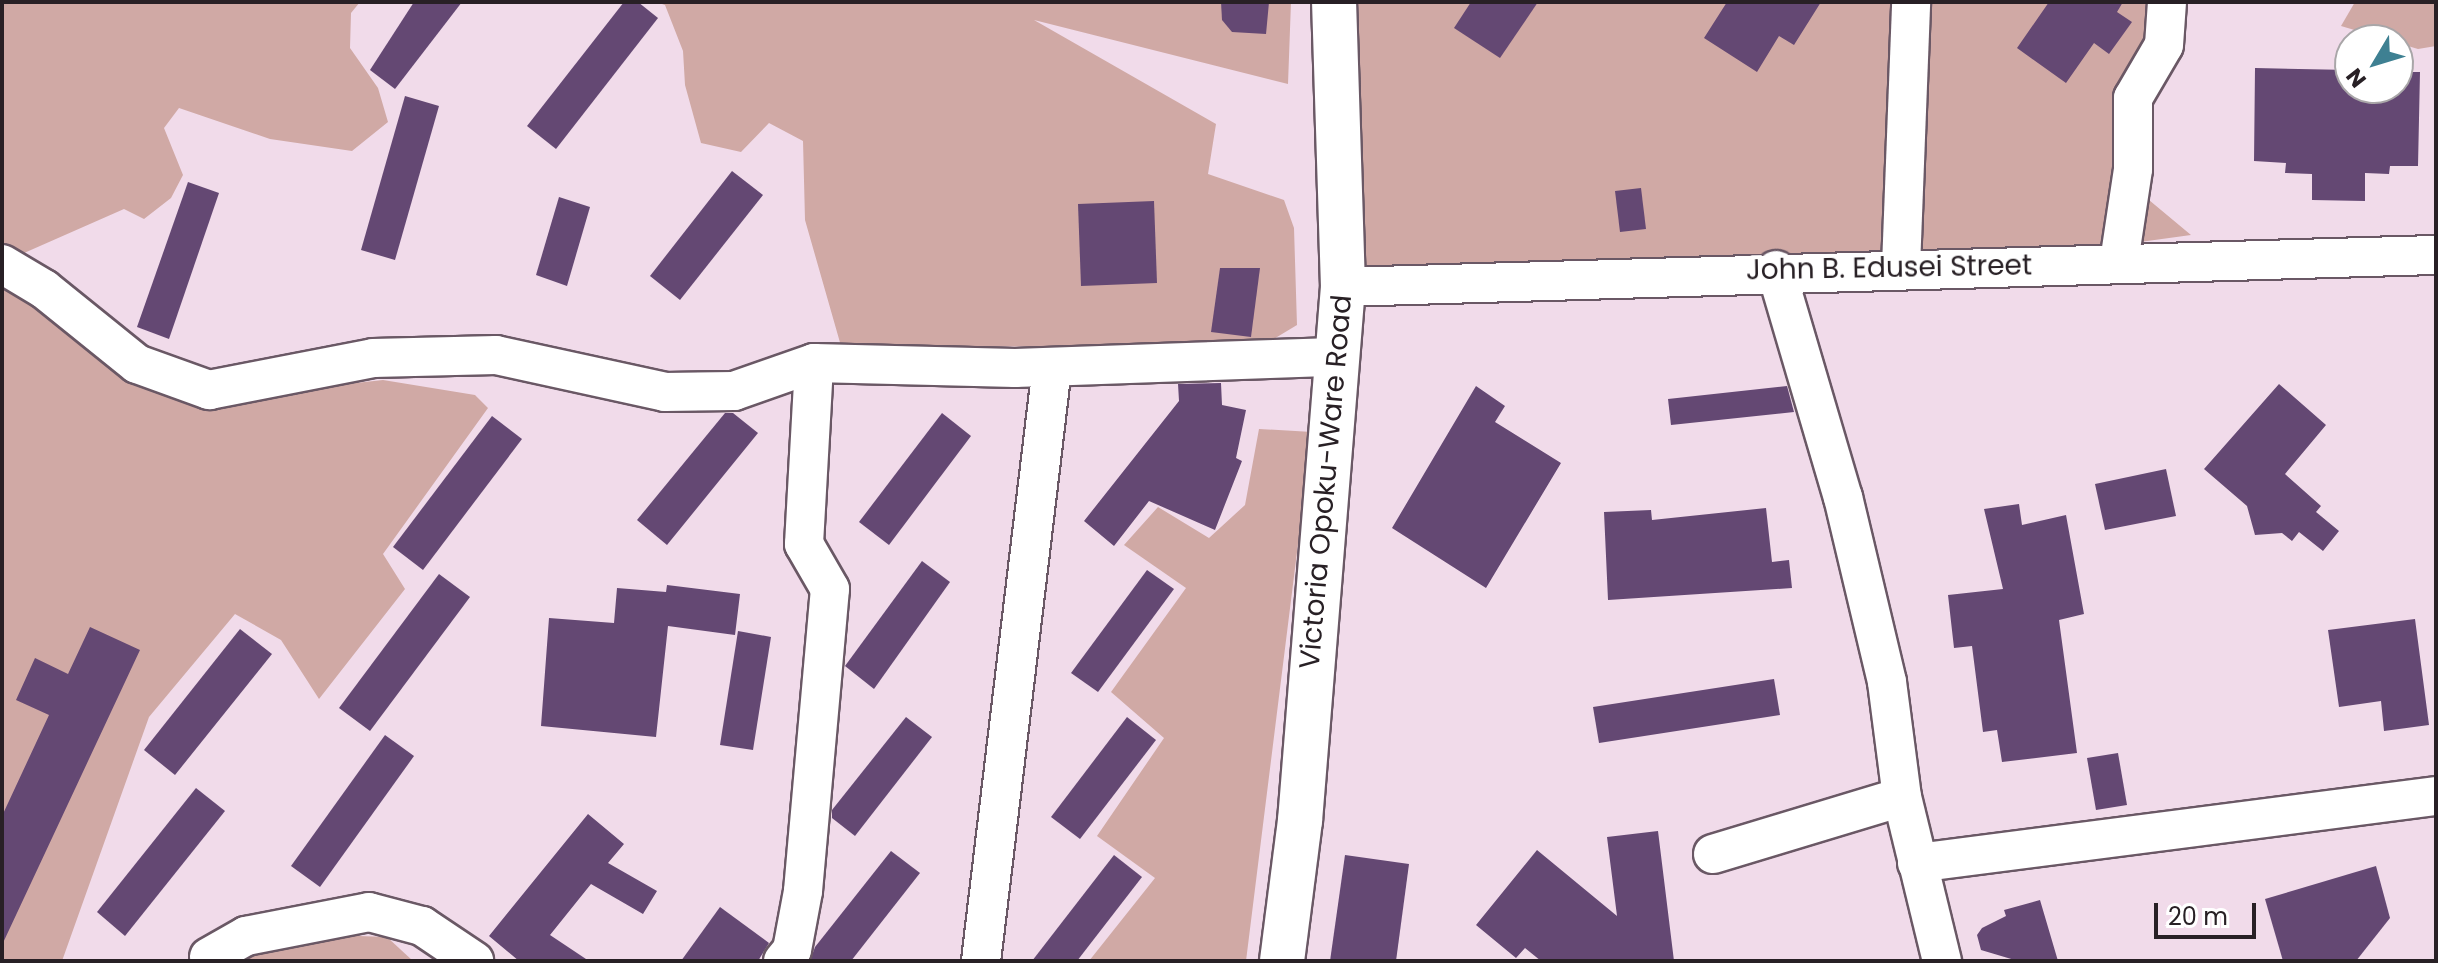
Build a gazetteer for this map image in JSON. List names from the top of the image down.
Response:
{
  "streets": {
    "main road": ["Victoria Opoku-Ware Road"],
    "street": ["John B. Edusei Street"]
  },
  "crossings": [
    ["John B. Edusei Street", "Victoria Opoku-Ware Road"]
  ],
  "scale_bar": "20 m",
  "north": "bottom left"
}
